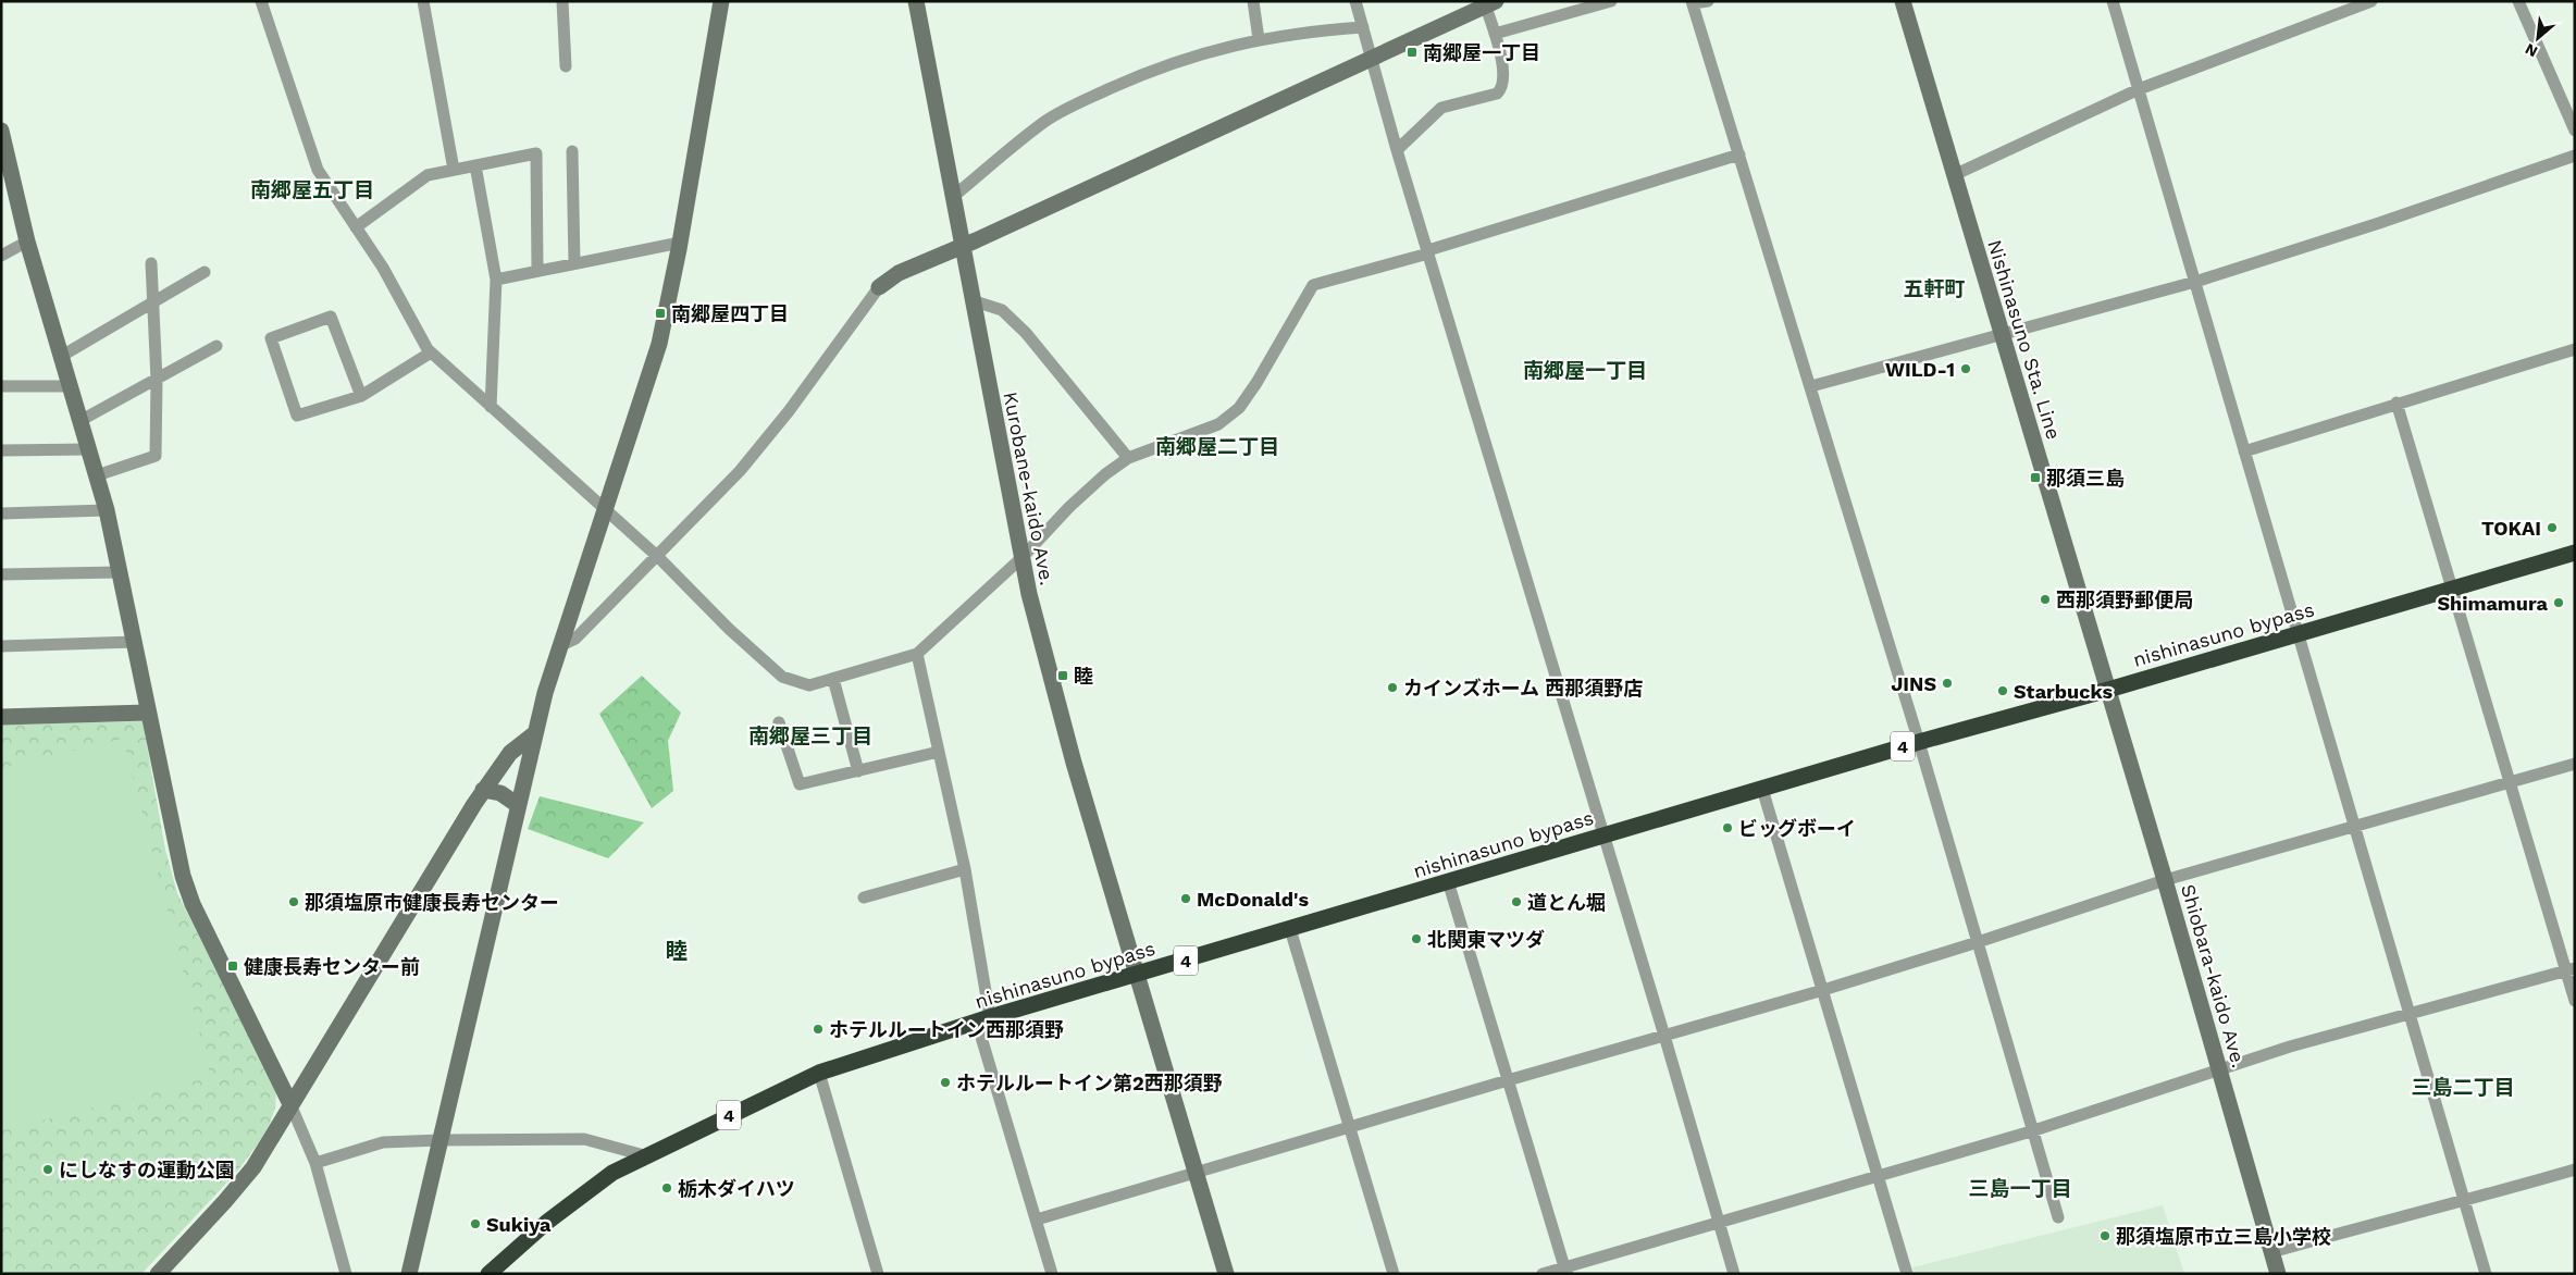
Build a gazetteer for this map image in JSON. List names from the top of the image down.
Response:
{
  "streets": {
    "highway": ["nishinasuno bypass", "4"],
    "street": ["Nishinasuno Sta. Line", "Kurobane-kaido Ave.", "Shiobara-kaido Ave."]
  },
  "crossings": [
    ["Nishinasuno Sta. Line", "nishinasuno bypass"],
    ["Nishinasuno Sta. Line", "Shiobara-kaido Ave."],
    ["Kurobane-kaido Ave.", "nishinasuno bypass"],
    ["nishinasuno bypass", "Shiobara-kaido Ave."]
  ],
  "districts": [
    "南郷屋五丁目",
    "五軒町",
    "南郷屋一丁目",
    "南郷屋二丁目",
    "南郷屋三丁目",
    "睦",
    "三島二丁目",
    "三島一丁目"
  ],
  "places": {
    "transit": [
      "南郷屋一丁目",
      "南郷屋四丁目",
      "那須三島",
      "睦",
      "健康長寿センター前"
    ],
    "other": [
      "WILD-1",
      "TOKAI",
      "西那須野郵便局",
      "Shimamura",
      "JINS",
      "カインズホーム 西那須野店",
      "Starbucks",
      "ビッグボーイ",
      "McDonald's",
      "那須塩原市健康長寿センター",
      "道とん堀",
      "北関東マツダ",
      "ホテルルートイン西那須野",
      "ホテルルートイン第2西那須野",
      "にしなすの運動公園",
      "栃木ダイハツ",
      "Sukiya",
      "那須塩原市立三島小学校"
    ]
  },
  "north": "bottom left"
}
